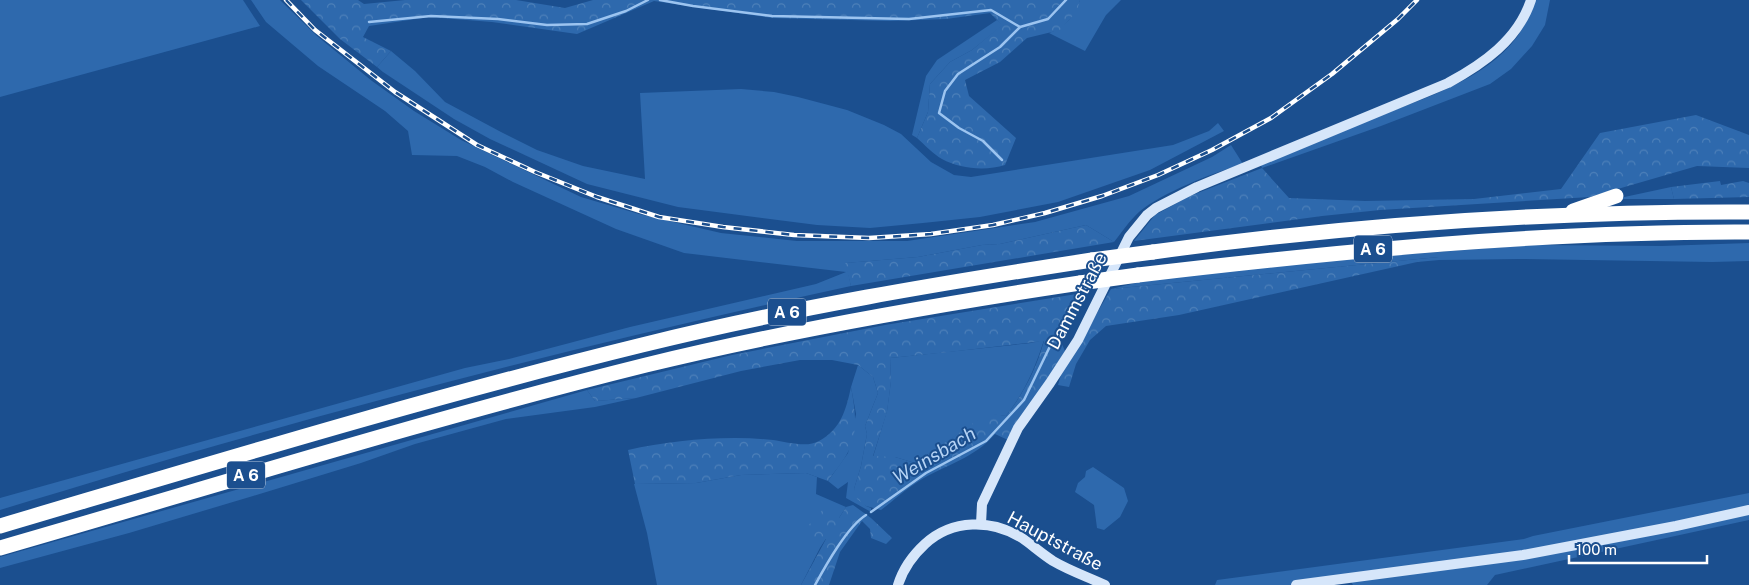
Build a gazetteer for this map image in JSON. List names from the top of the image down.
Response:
{
  "streets": {
    "highway": ["A 6"],
    "street": ["Dammstraße", "Hauptstraße"]
  },
  "crossings": [
    ["Dammstraße", "Hauptstraße"]
  ],
  "water": ["Weinsbach"],
  "scale_bar": "100 m"
}
